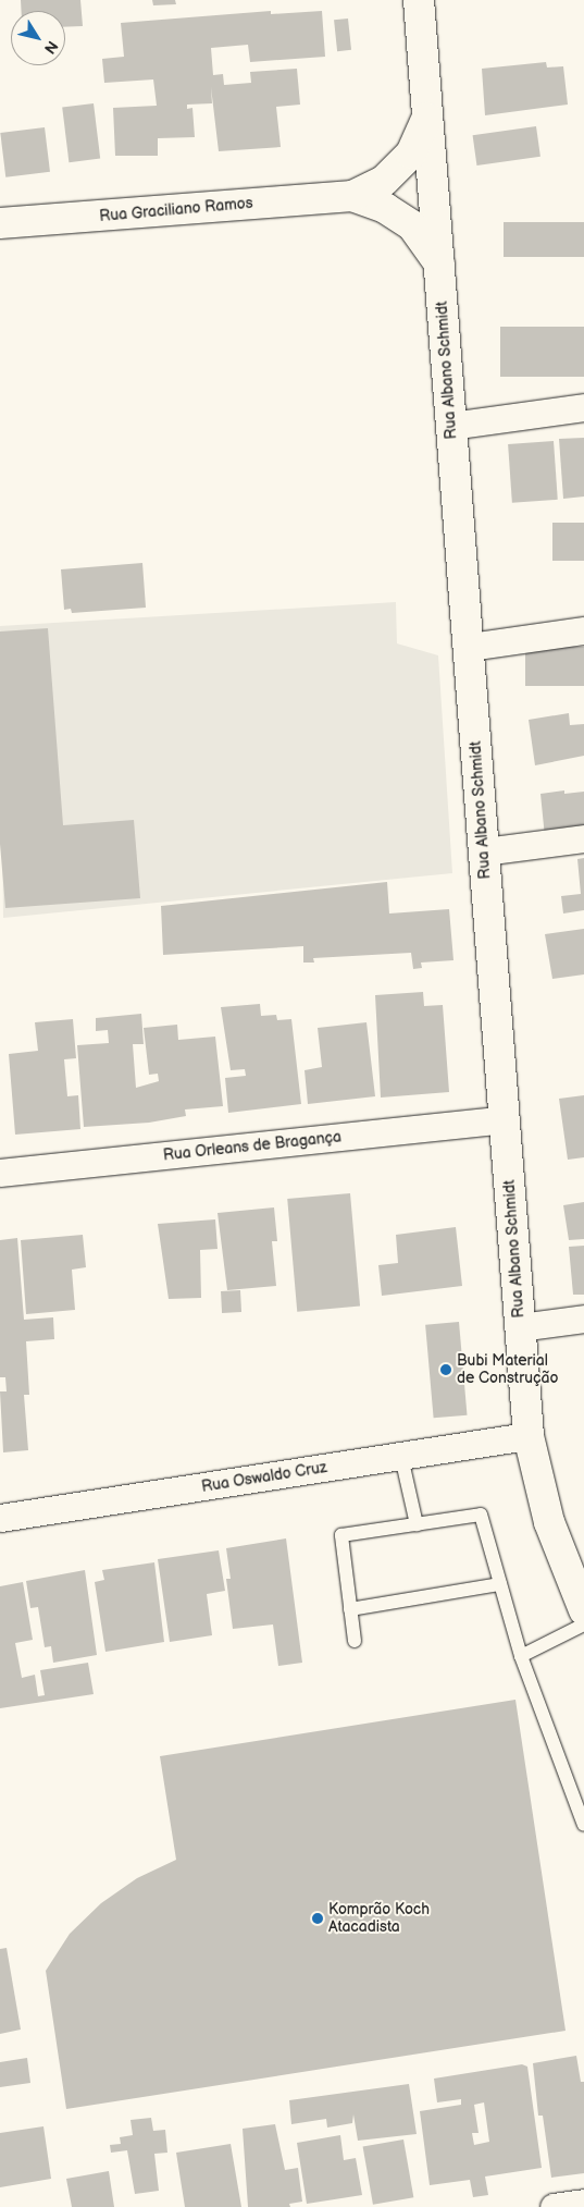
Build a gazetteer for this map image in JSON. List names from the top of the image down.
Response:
{
  "streets": {
    "main road": ["Rua Graciliano Ramos", "Rua Albano Schmidt"],
    "street": ["Rua Orleans de Bragança", "Rua Oswaldo Cruz"]
  },
  "crossings": [
    ["Rua Graciliano Ramos", "Rua Albano Schmidt"],
    ["Rua Albano Schmidt", "Rua Orleans de Bragança"],
    ["Rua Albano Schmidt", "Rua Oswaldo Cruz"]
  ],
  "places": ["Bubi Material de Construção", "Komprão Koch Atacadista"],
  "north": "bottom right"
}
